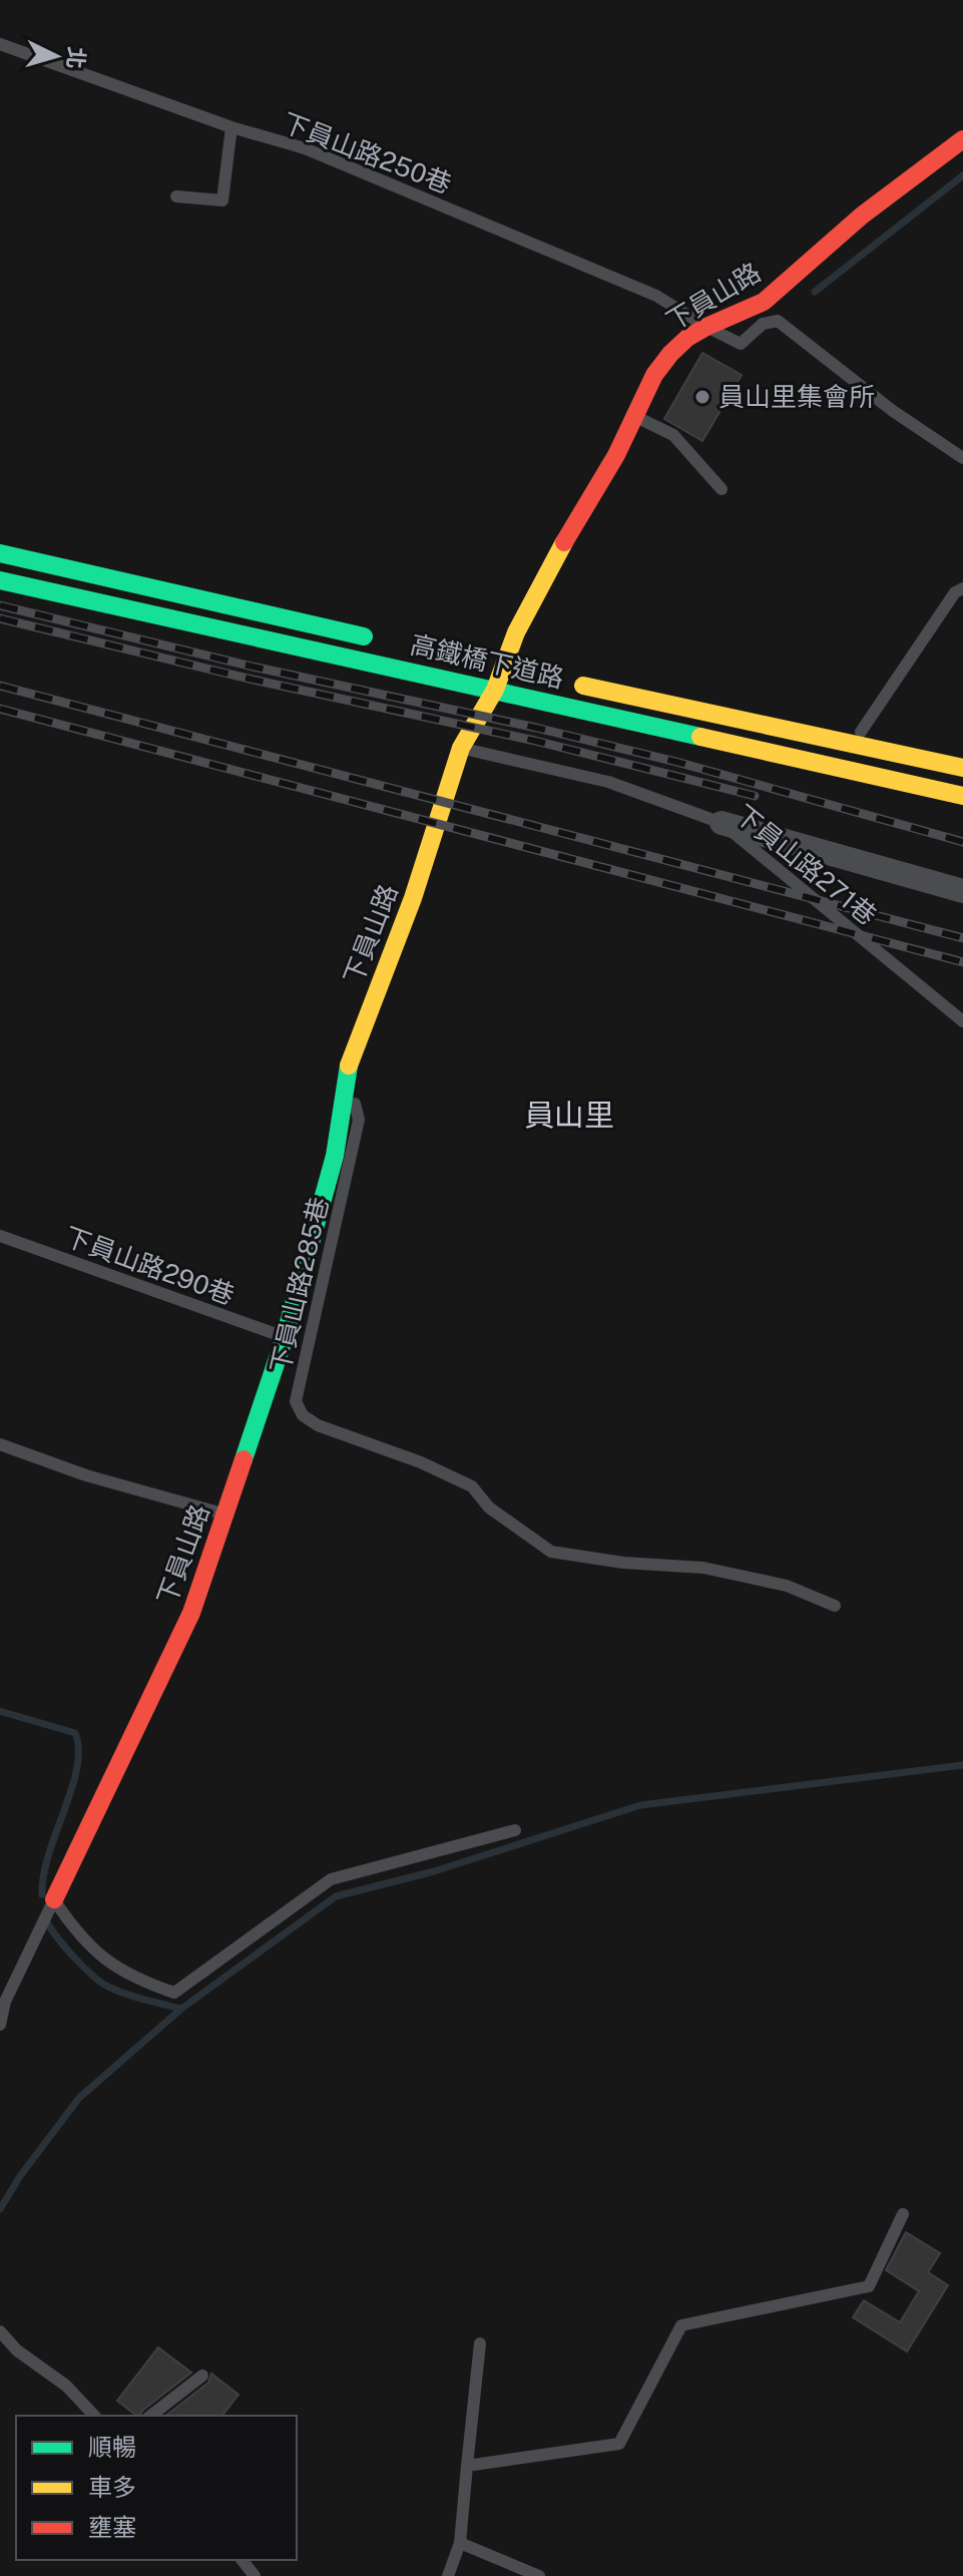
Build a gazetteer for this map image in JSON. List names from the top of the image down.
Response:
{
  "streets": {
    "street": ["下員山路", "高鐵橋下道路"],
    "lane": [
      "下員山路250巷",
      "下員山路271巷",
      "下員山路290巷",
      "下員山路285巷"
    ]
  },
  "crossings": [
    ["下員山路250巷", "下員山路"],
    ["下員山路", "高鐵橋下道路"],
    ["下員山路", "下員山路271巷"],
    ["下員山路", "下員山路290巷"],
    ["下員山路", "下員山路285巷"]
  ],
  "districts": ["員山里"],
  "places": ["員山里集會所"],
  "legend": ["順暢", "車多", "壅塞"],
  "north": "right"
}
